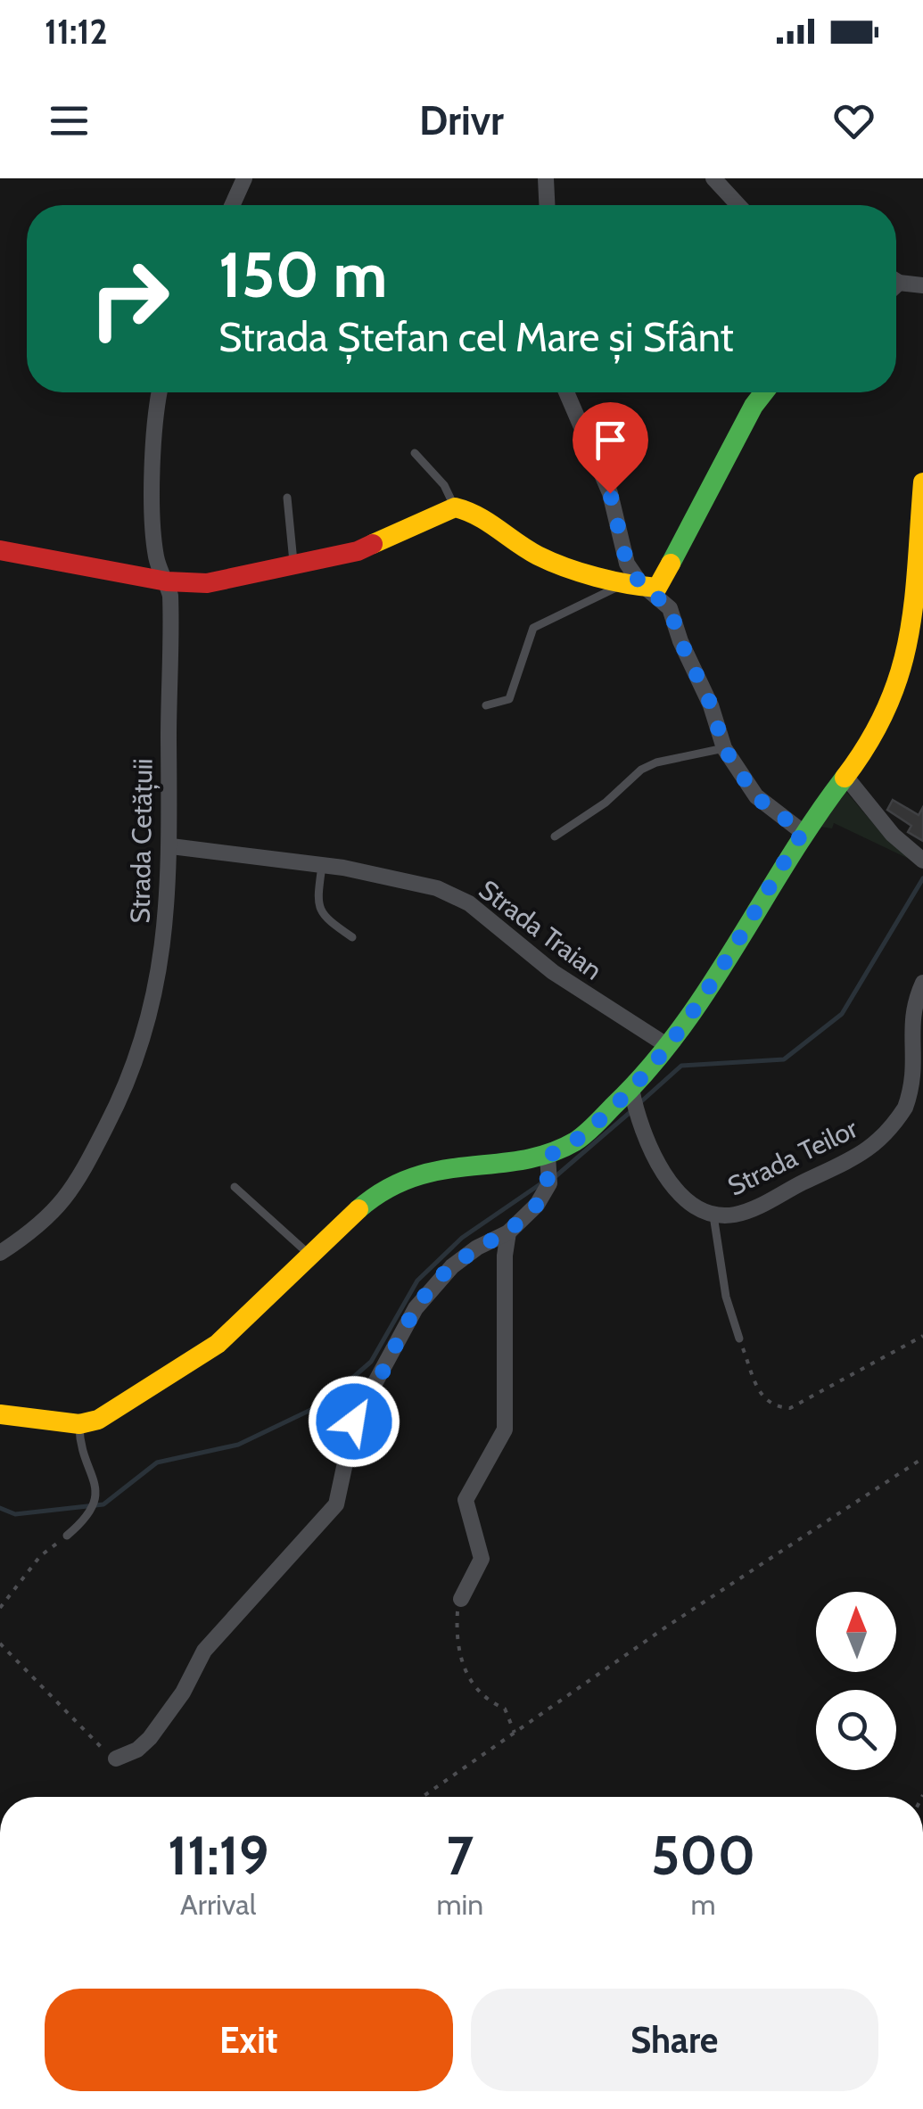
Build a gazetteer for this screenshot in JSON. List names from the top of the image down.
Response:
{
  "streets": {
    "street": ["Strada Cetățuii", "Strada Traian", "Strada Teilor"]
  },
  "crossings": [
    ["Strada Cetățuii", "Strada Traian"]
  ],
  "north": "top",
  "page": {
    "status": "11:12",
    "header": "Drivr",
    "turn": ["150 m", "Strada Ștefan cel Mare și Sfânt"],
    "eta": [
      "11:19",
      "Arrival",
      "7",
      "min",
      "500",
      "m"
    ],
    "buttons": ["Exit", "Share"]
  }
}
